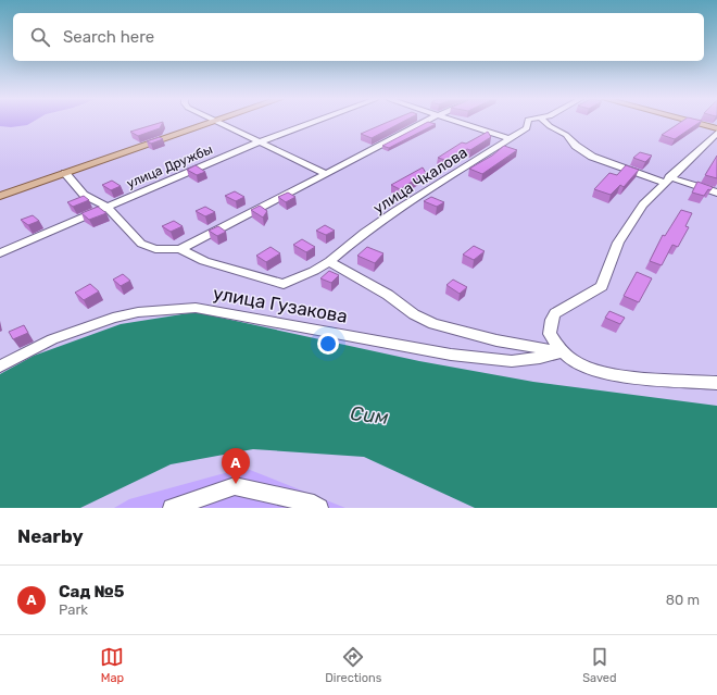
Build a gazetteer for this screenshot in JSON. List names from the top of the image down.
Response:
{
  "streets": {
    "street": ["улица Дружбы", "улица Чкалова", "улица Гузакова"]
  },
  "water": ["Сим"],
  "page": {
    "search": "Search here",
    "pins": "A",
    "heading": "Nearby",
    "list": [
      {
        "mark": "A",
        "name": "Сад №5",
        "note": "Park",
        "value": "80 m"
      }
    ],
    "nav": ["Map", "Directions", "Saved"]
  }
}
